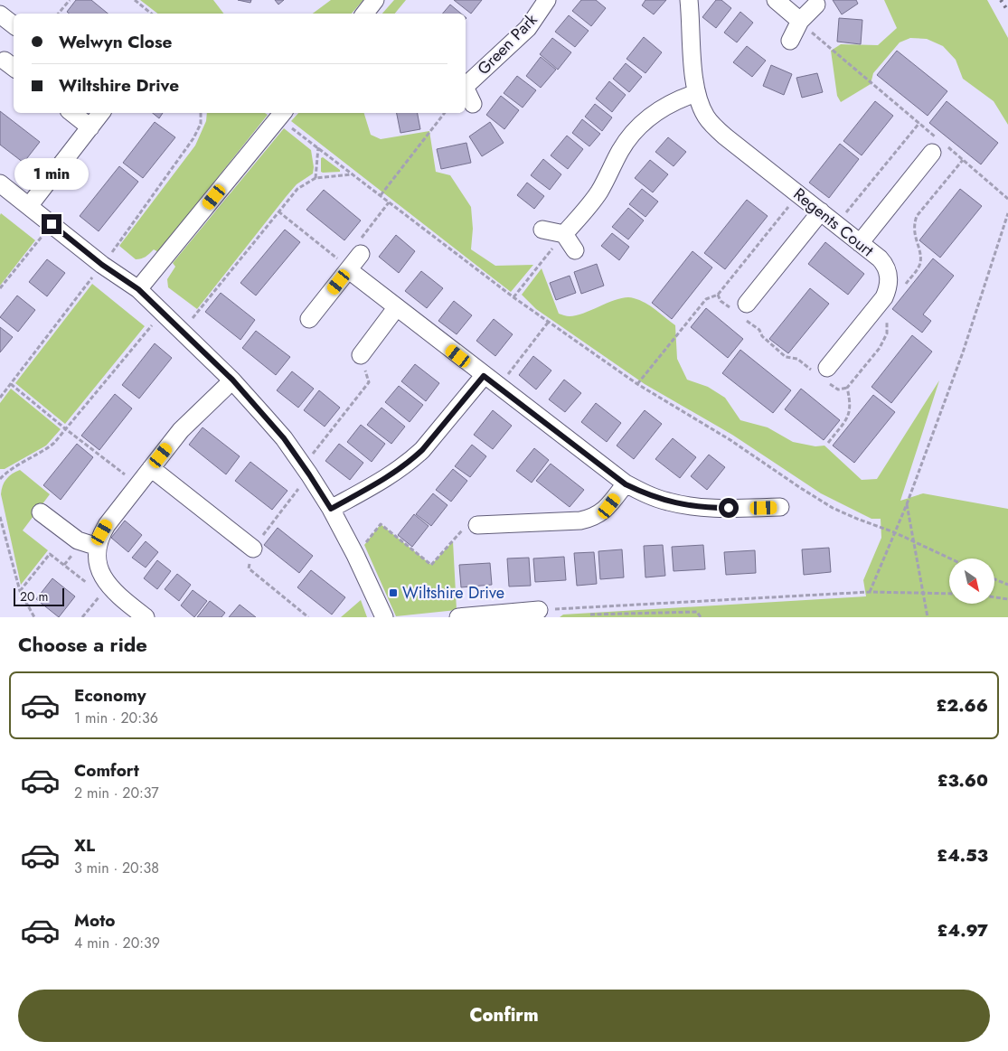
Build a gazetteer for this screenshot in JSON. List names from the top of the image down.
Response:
{
  "streets": {
    "street": ["Green Park", "Regents Court"]
  },
  "places": {
    "transit": ["Wiltshire Drive"]
  },
  "scale_bar": "20 m",
  "north": "bottom right",
  "page": {
    "banner": ["Welwyn Close", "Wiltshire Drive"],
    "bubble": "1 min",
    "scale": "20 m",
    "heading": "Choose a ride",
    "list": [
      {
        "name": "Economy",
        "note": "1 min · 20:36",
        "value": "£2.66"
      },
      {
        "name": "Comfort",
        "note": "2 min · 20:37",
        "value": "£3.60"
      },
      {
        "name": "XL",
        "note": "3 min · 20:38",
        "value": "£4.53"
      },
      {
        "name": "Moto",
        "note": "4 min · 20:39",
        "value": "£4.97"
      }
    ],
    "buttons": "Confirm"
  }
}
